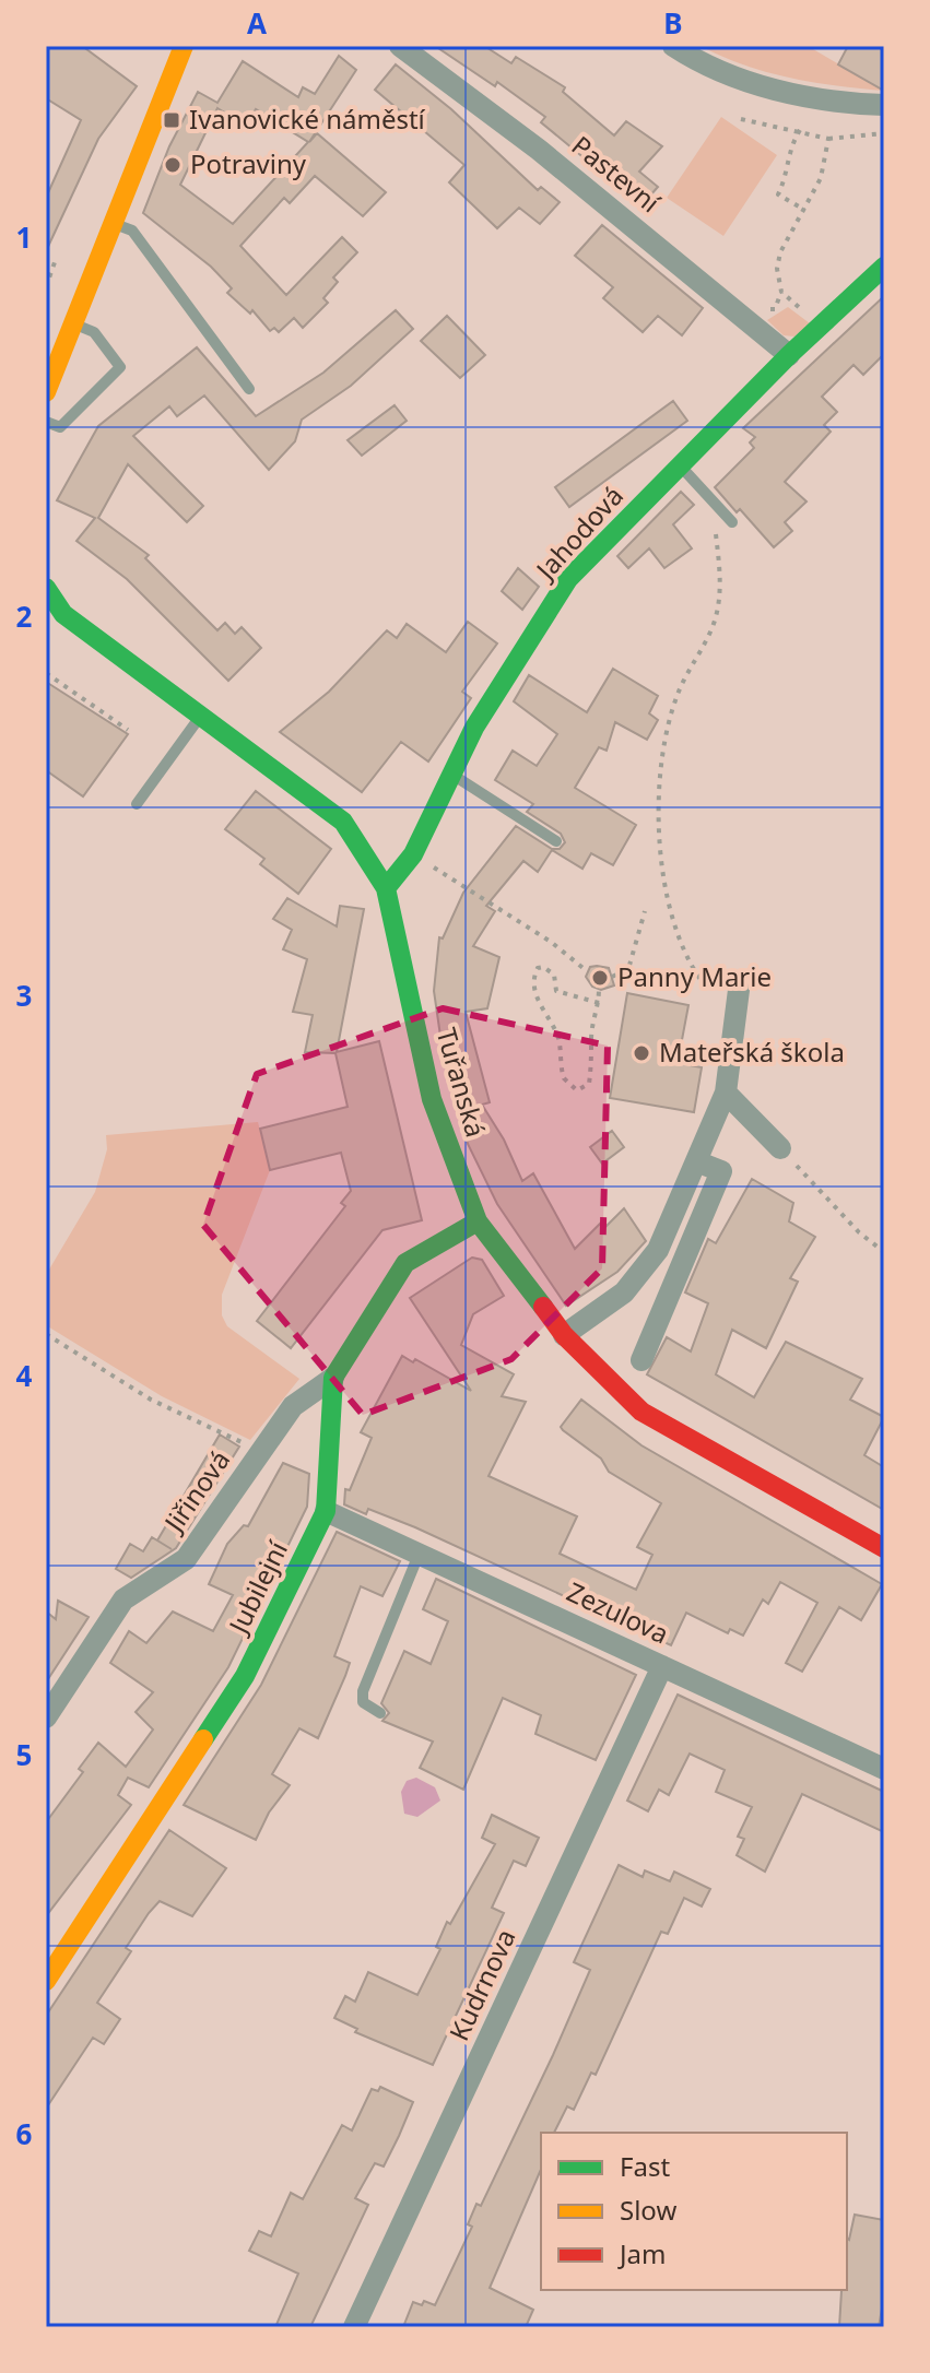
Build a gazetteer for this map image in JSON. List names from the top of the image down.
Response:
{
  "streets": {
    "street": [
      "Pastevní",
      "Jahodová",
      "Tuřanská",
      "Jiřinová",
      "Jubilejní",
      "Zezulova",
      "Kudrnova"
    ]
  },
  "crossings": [
    ["Pastevní", "Jahodová"],
    ["Jahodová", "Tuřanská"],
    ["Tuřanská", "Jubilejní"],
    ["Jiřinová", "Jubilejní"],
    ["Jubilejní", "Zezulova"],
    ["Zezulova", "Kudrnova"]
  ],
  "places": {
    "transit": ["Ivanovické náměstí"],
    "other": ["Potraviny", "Panny Marie", "Mateřská škola"]
  },
  "legend": ["Fast", "Slow", "Jam"],
  "grid": {
    "columns": ["A", "B"],
    "rows": [
      "1",
      "2",
      "3",
      "4",
      "5",
      "6"
    ]
  }
}
